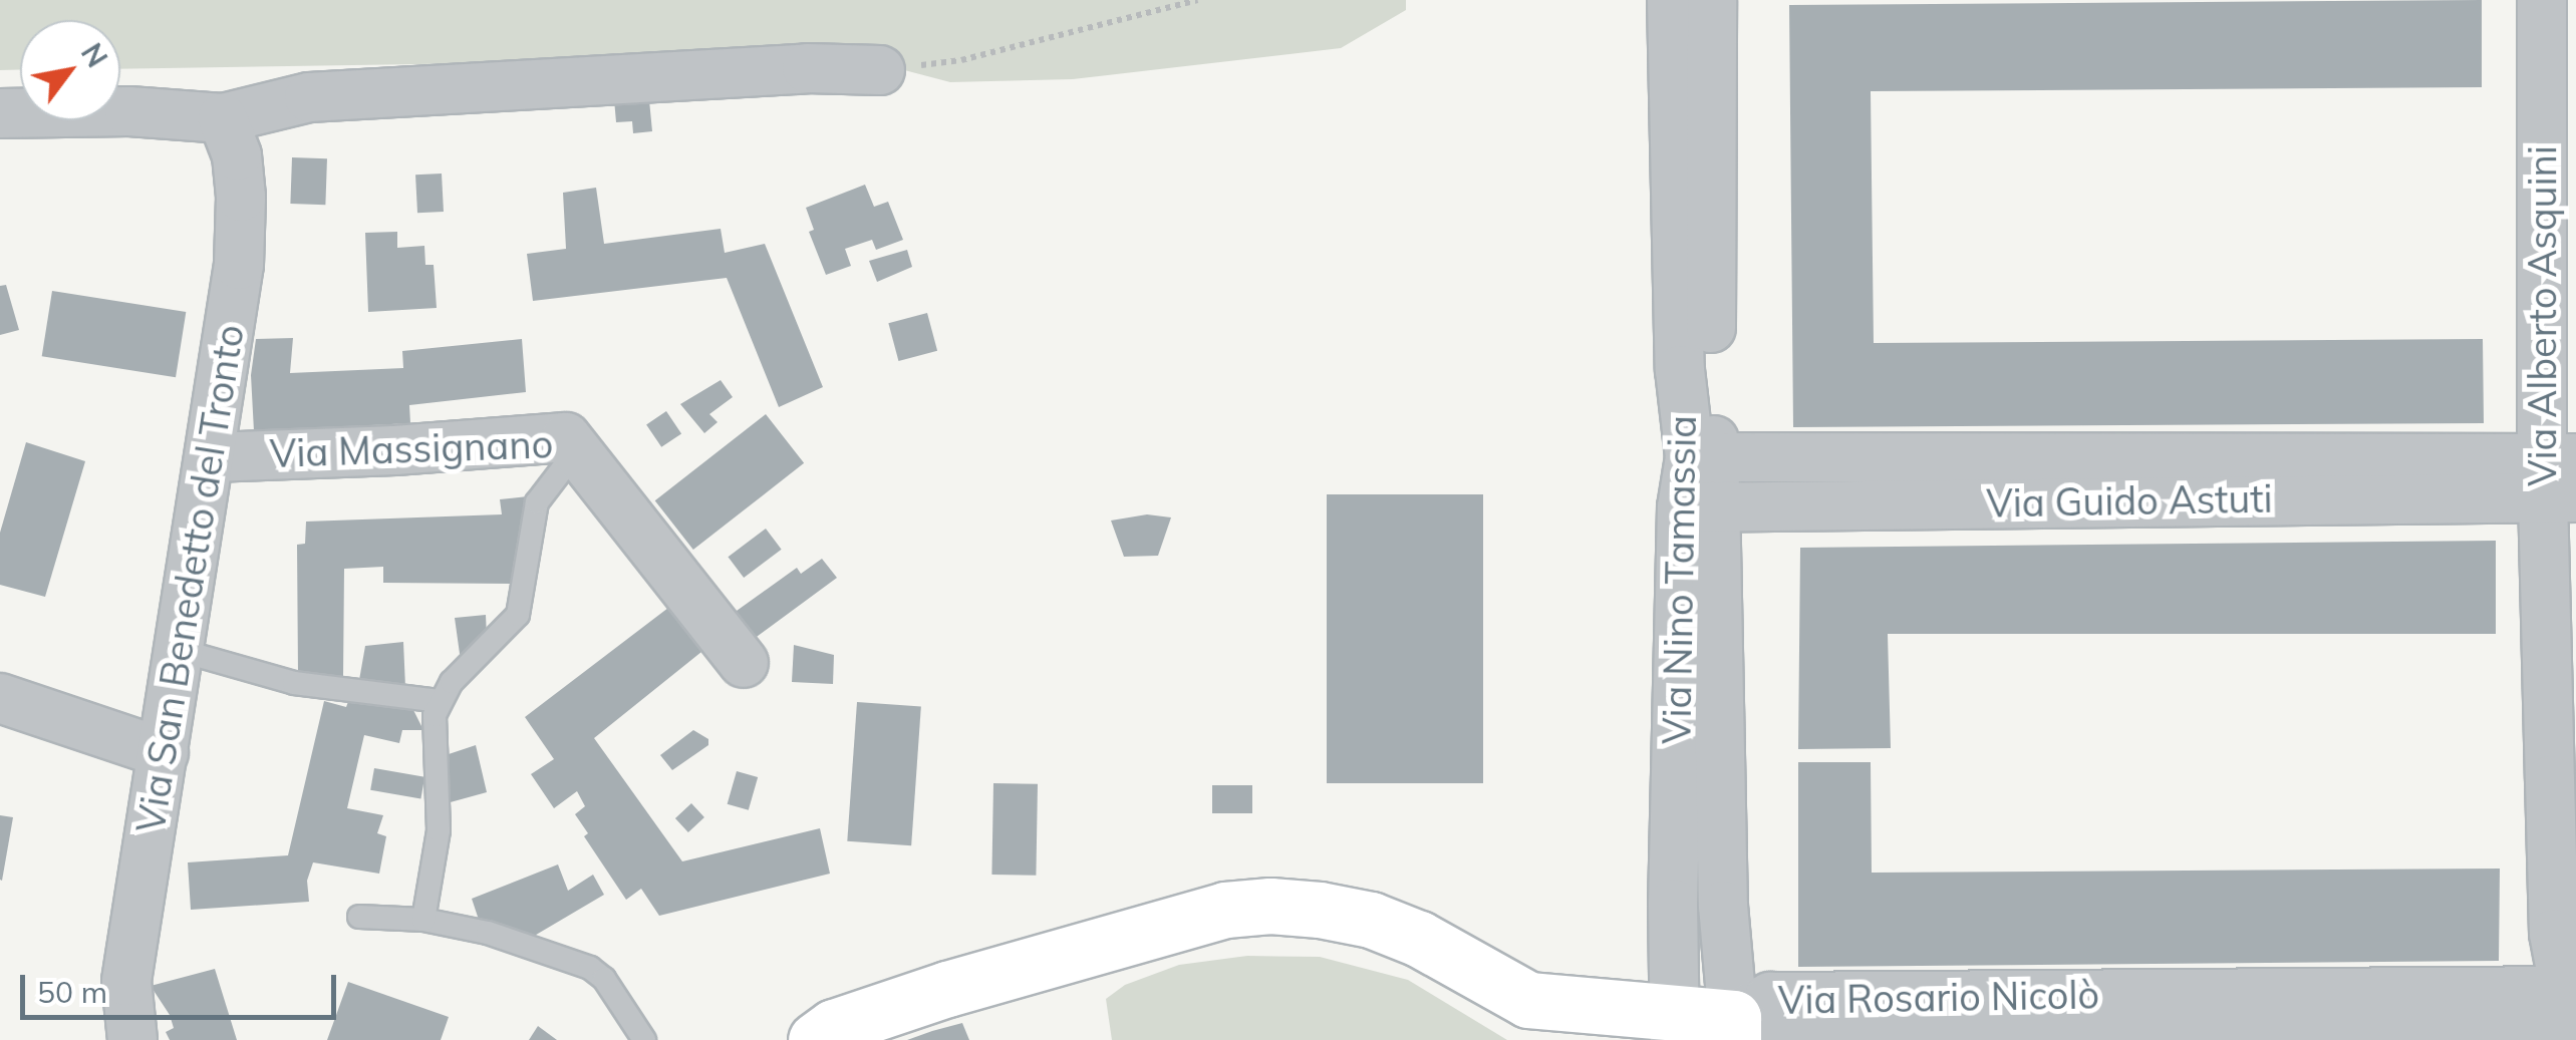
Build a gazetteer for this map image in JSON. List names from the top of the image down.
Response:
{
  "streets": {
    "street": [
      "Via Alberto Asquini",
      "Via Massignano",
      "Via Guido Astuti",
      "Via San Benedetto del Tronto",
      "Via Nino Tamassia",
      "Via Rosario Nicolò"
    ]
  },
  "crossings": [
    ["Via Alberto Asquini", "Via Guido Astuti"],
    ["Via Alberto Asquini", "Via Rosario Nicolò"],
    ["Via Massignano", "Via San Benedetto del Tronto"],
    ["Via Guido Astuti", "Via Nino Tamassia"],
    ["Via Nino Tamassia", "Via Rosario Nicolò"]
  ],
  "scale_bar": "50 m",
  "north": "top right"
}
